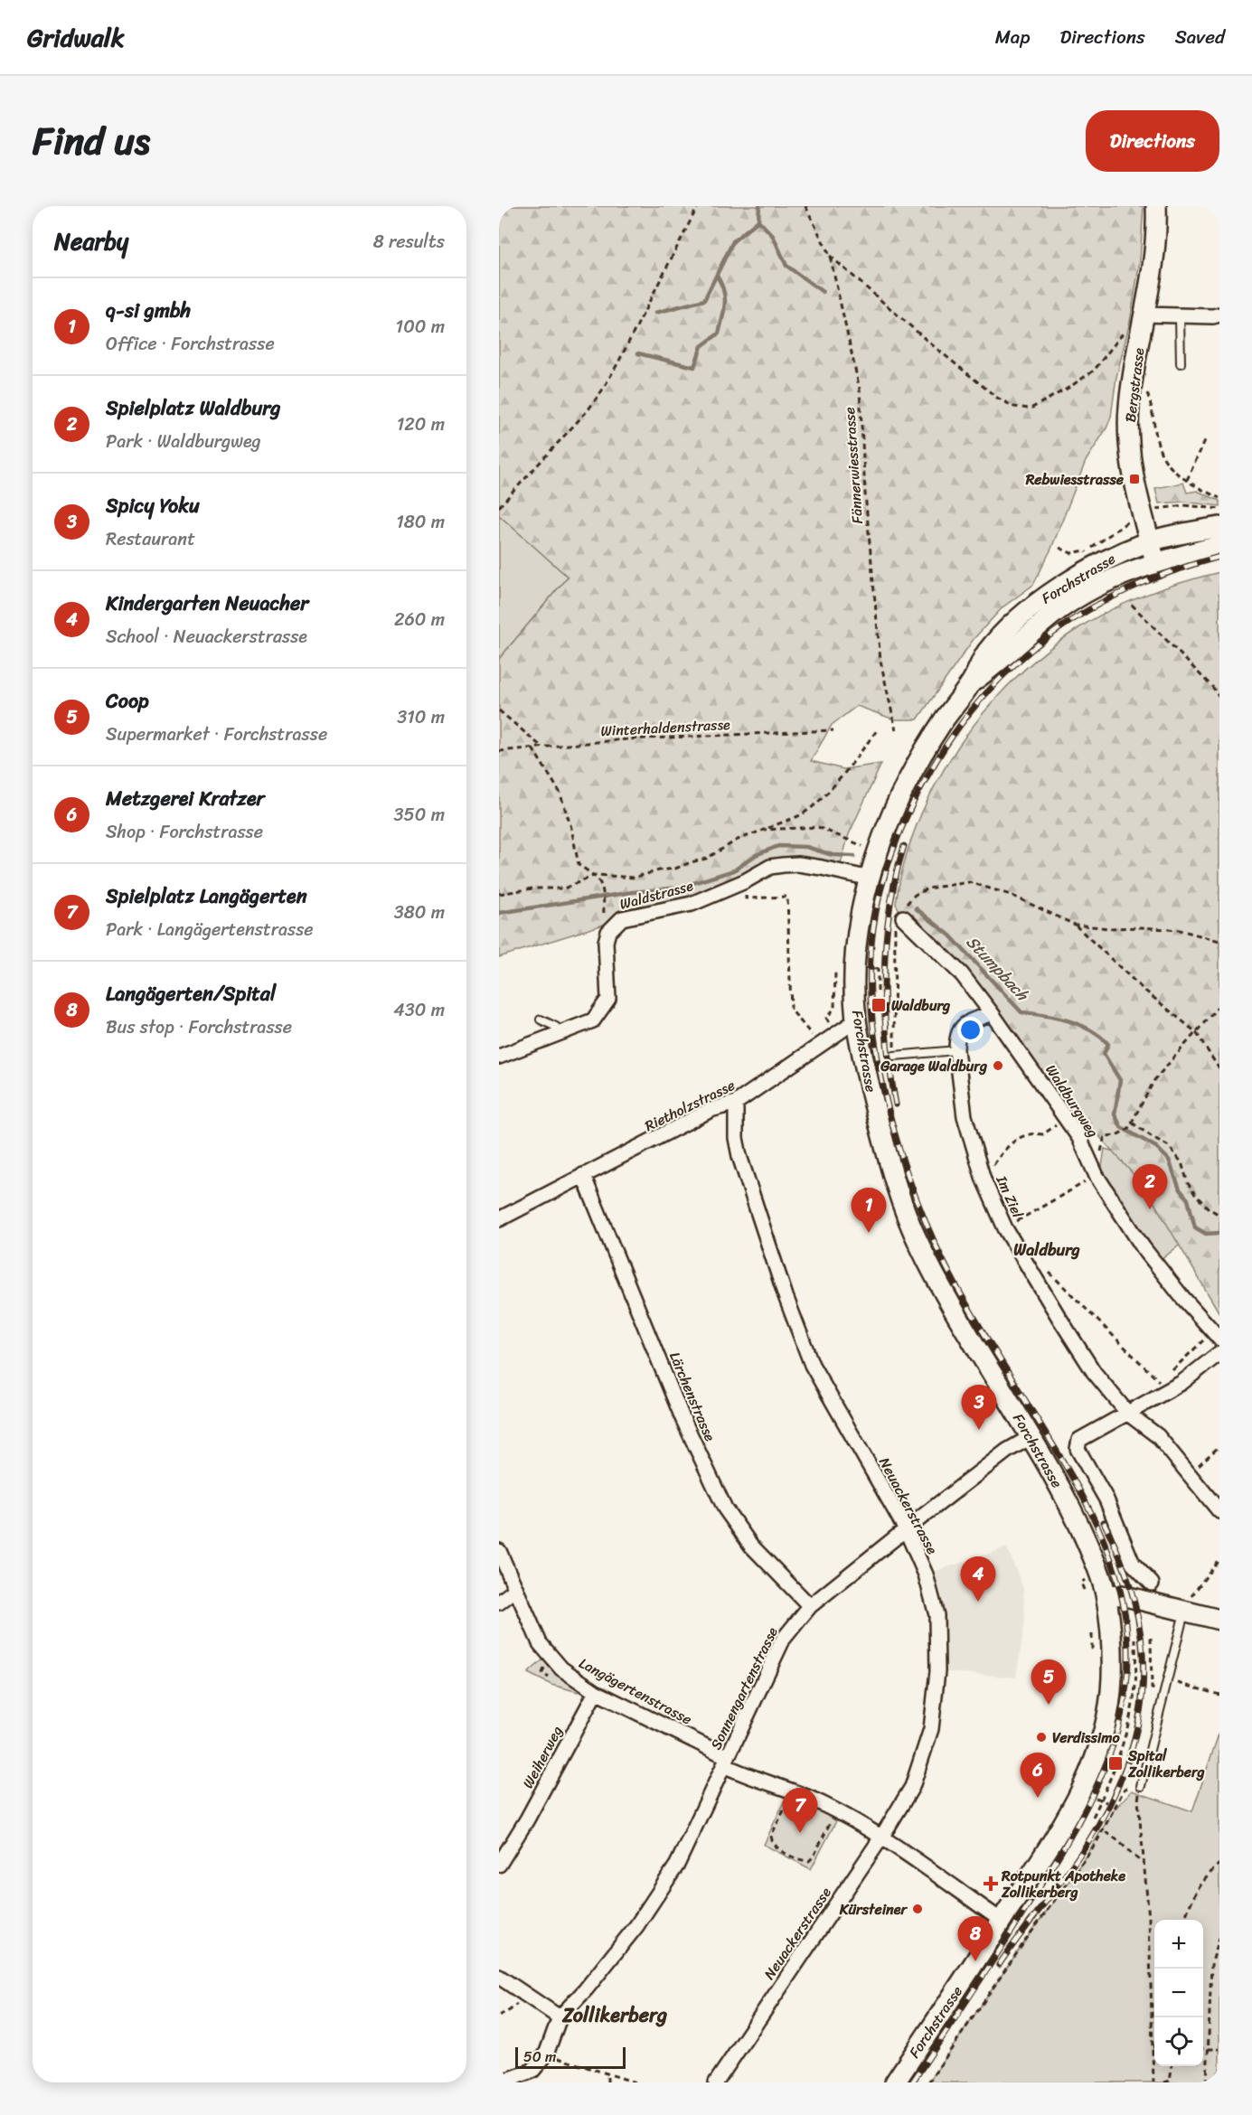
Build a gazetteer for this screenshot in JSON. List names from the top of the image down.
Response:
{
  "streets": {
    "main road": ["Bergstrasse", "Forchstrasse"],
    "street": [
      "Waldstrasse",
      "Waldburgweg",
      "Rietholzstrasse",
      "Im Ziel",
      "Lärchenstrasse",
      "Neuackerstrasse",
      "Sonnengartenstrasse",
      "Langägertenstrasse",
      "Weiherweg"
    ],
    "path": ["Fännerwiesstrasse", "Winterhaldenstrasse"]
  },
  "crossings": [
    ["Bergstrasse", "Forchstrasse"],
    ["Forchstrasse", "Waldstrasse"],
    ["Forchstrasse", "Rietholzstrasse"],
    ["Forchstrasse", "Sonnengartenstrasse"],
    ["Forchstrasse", "Langägertenstrasse"],
    ["Waldburgweg", "Im Ziel"],
    ["Rietholzstrasse", "Lärchenstrasse"],
    ["Rietholzstrasse", "Neuackerstrasse"],
    ["Lärchenstrasse", "Sonnengartenstrasse"],
    ["Neuackerstrasse", "Sonnengartenstrasse"],
    ["Neuackerstrasse", "Langägertenstrasse"],
    ["Sonnengartenstrasse", "Langägertenstrasse"],
    ["Langägertenstrasse", "Weiherweg"]
  ],
  "districts": ["Waldburg", "Zollikerberg"],
  "water": ["Stumpbach"],
  "places": {
    "transit": ["Rebwiesstrasse", "Waldburg", "Spital Zollikerberg"],
    "other": ["Garage Waldburg", "Verdissimo", "Kürsteiner"],
    "health": ["Rotpunkt Apotheke Zollikerberg"]
  },
  "scale_bar": "50 m",
  "page": {
    "header": "Gridwalk",
    "nav": ["Map", "Directions", "Saved"],
    "title": "Find us",
    "buttons": "Directions",
    "heading": ["Nearby", "8 results"],
    "list": [
      {
        "mark": "1",
        "name": "q-si gmbh",
        "note": "Office · Forchstrasse",
        "value": "100 m"
      },
      {
        "mark": "2",
        "name": "Spielplatz Waldburg",
        "note": "Park · Waldburgweg",
        "value": "120 m"
      },
      {
        "mark": "3",
        "name": "Spicy Yoku",
        "note": "Restaurant",
        "value": "180 m"
      },
      {
        "mark": "4",
        "name": "Kindergarten Neuacher",
        "note": "School · Neuackerstrasse",
        "value": "260 m"
      },
      {
        "mark": "5",
        "name": "Coop",
        "note": "Supermarket · Forchstrasse",
        "value": "310 m"
      },
      {
        "mark": "6",
        "name": "Metzgerei Kratzer",
        "note": "Shop · Forchstrasse",
        "value": "350 m"
      },
      {
        "mark": "7",
        "name": "Spielplatz Langägerten",
        "note": "Park · Langägertenstrasse",
        "value": "380 m"
      },
      {
        "mark": "8",
        "name": "Langägerten/Spital",
        "note": "Bus stop · Forchstrasse",
        "value": "430 m"
      }
    ],
    "pins": [
      "2",
      "1",
      "3",
      "4",
      "5",
      "6",
      "7",
      "8"
    ],
    "map_buttons": ["+", "−"],
    "scale": "50 m"
  }
}
